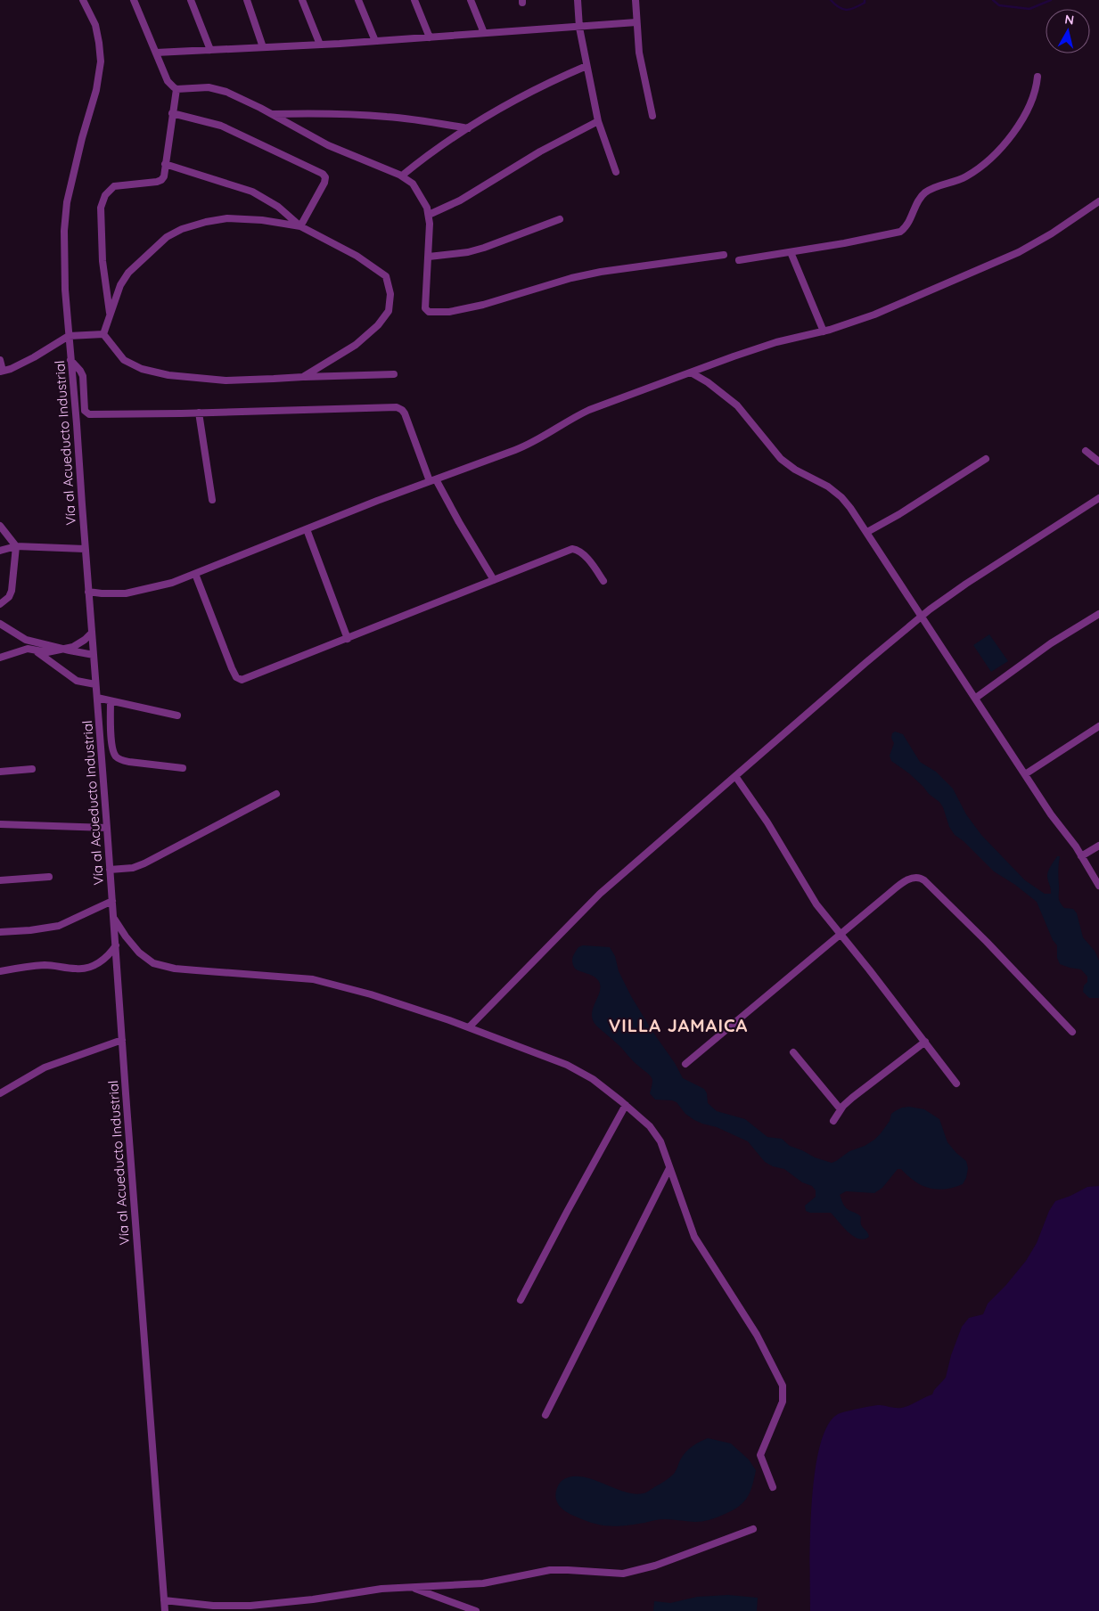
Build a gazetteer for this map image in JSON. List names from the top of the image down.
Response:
{
  "streets": {
    "street": ["Vía al Acueducto Industrial"]
  },
  "districts": ["VILLA JAMAICA"],
  "north": "top"
}
